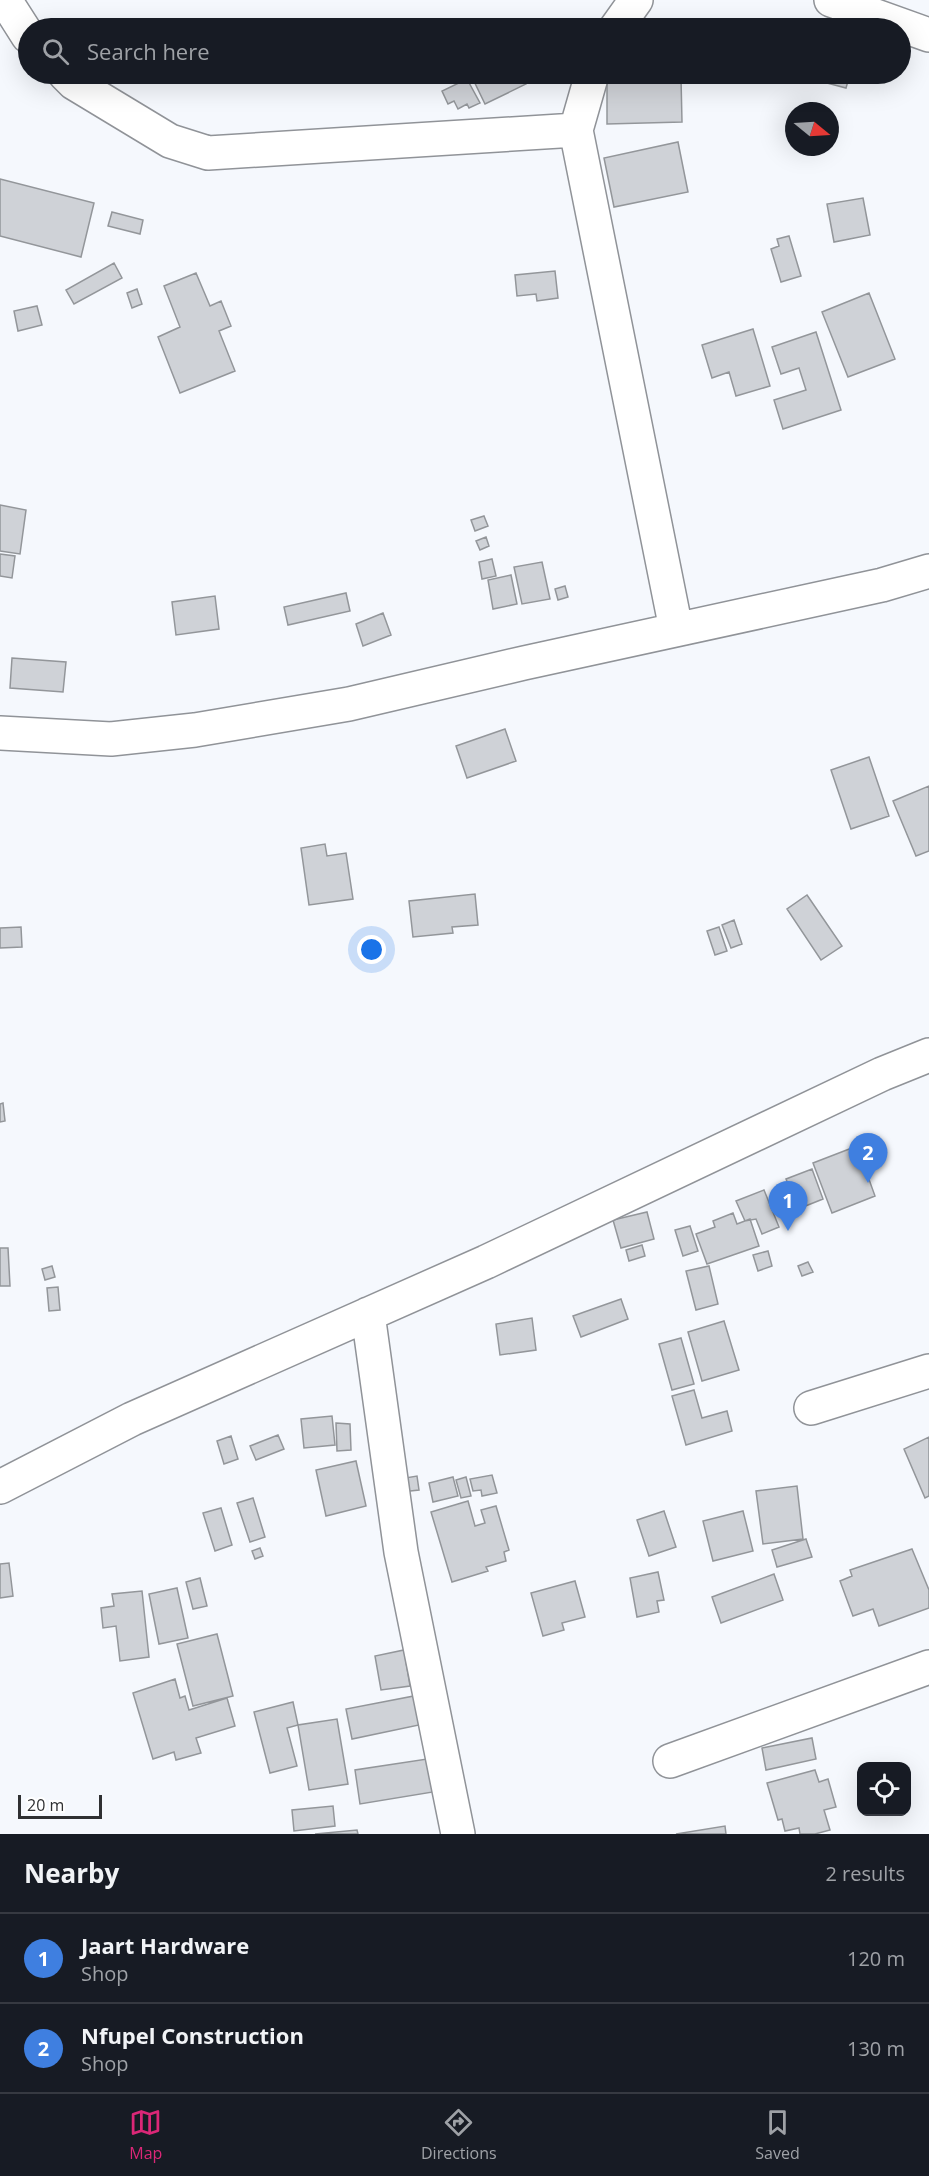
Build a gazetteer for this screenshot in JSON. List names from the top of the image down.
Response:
{
  "scale_bar": "20 m",
  "north": "right",
  "page": {
    "search": "Search here",
    "pins": ["2", "1"],
    "scale": "20 m",
    "heading": ["Nearby", "2 results"],
    "list": [
      {
        "mark": "1",
        "name": "Jaart Hardware",
        "note": "Shop",
        "value": "120 m"
      },
      {
        "mark": "2",
        "name": "Nfupel Construction",
        "note": "Shop",
        "value": "130 m"
      }
    ],
    "nav": ["Map", "Directions", "Saved"]
  }
}
